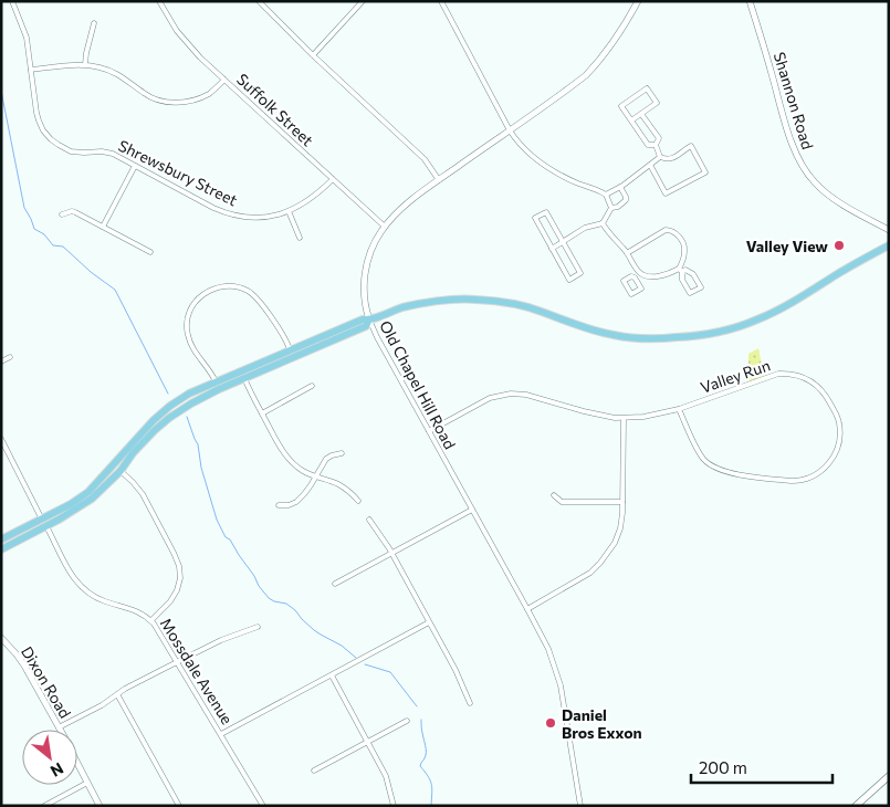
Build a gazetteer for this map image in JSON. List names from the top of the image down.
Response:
{
  "streets": {
    "street": [
      "Shannon Road",
      "Suffolk Street",
      "Shrewsbury Street",
      "Valley Run",
      "Old Chapel Hill Road",
      "Mossdale Avenue",
      "Dixon Road"
    ]
  },
  "crossings": [
    ["Suffolk Street", "Shrewsbury Street"],
    ["Suffolk Street", "Old Chapel Hill Road"],
    ["Valley Run", "Old Chapel Hill Road"]
  ],
  "places": ["Valley View", "Daniel Bros Exxon"],
  "scale_bar": "200 m",
  "north": "bottom right"
}
